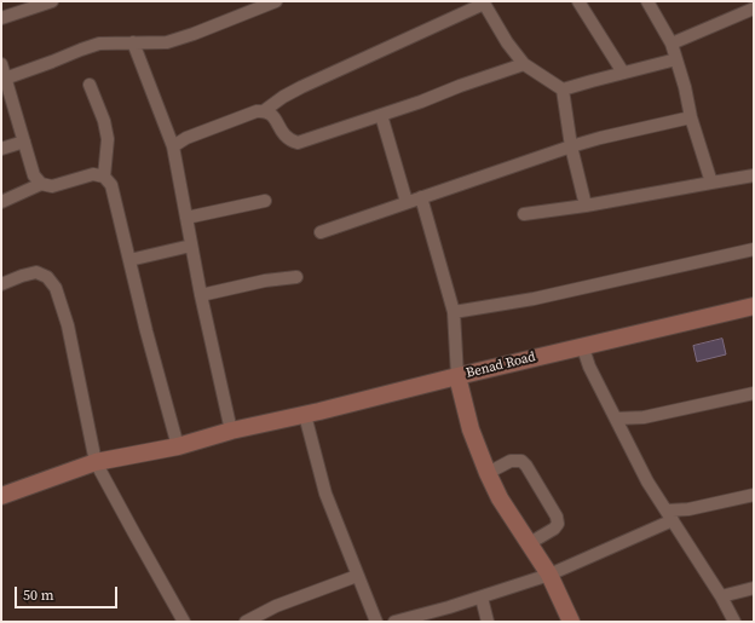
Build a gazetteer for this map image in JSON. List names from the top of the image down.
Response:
{
  "streets": {
    "main road": ["Benad Road"]
  },
  "scale_bar": "50 m"
}
